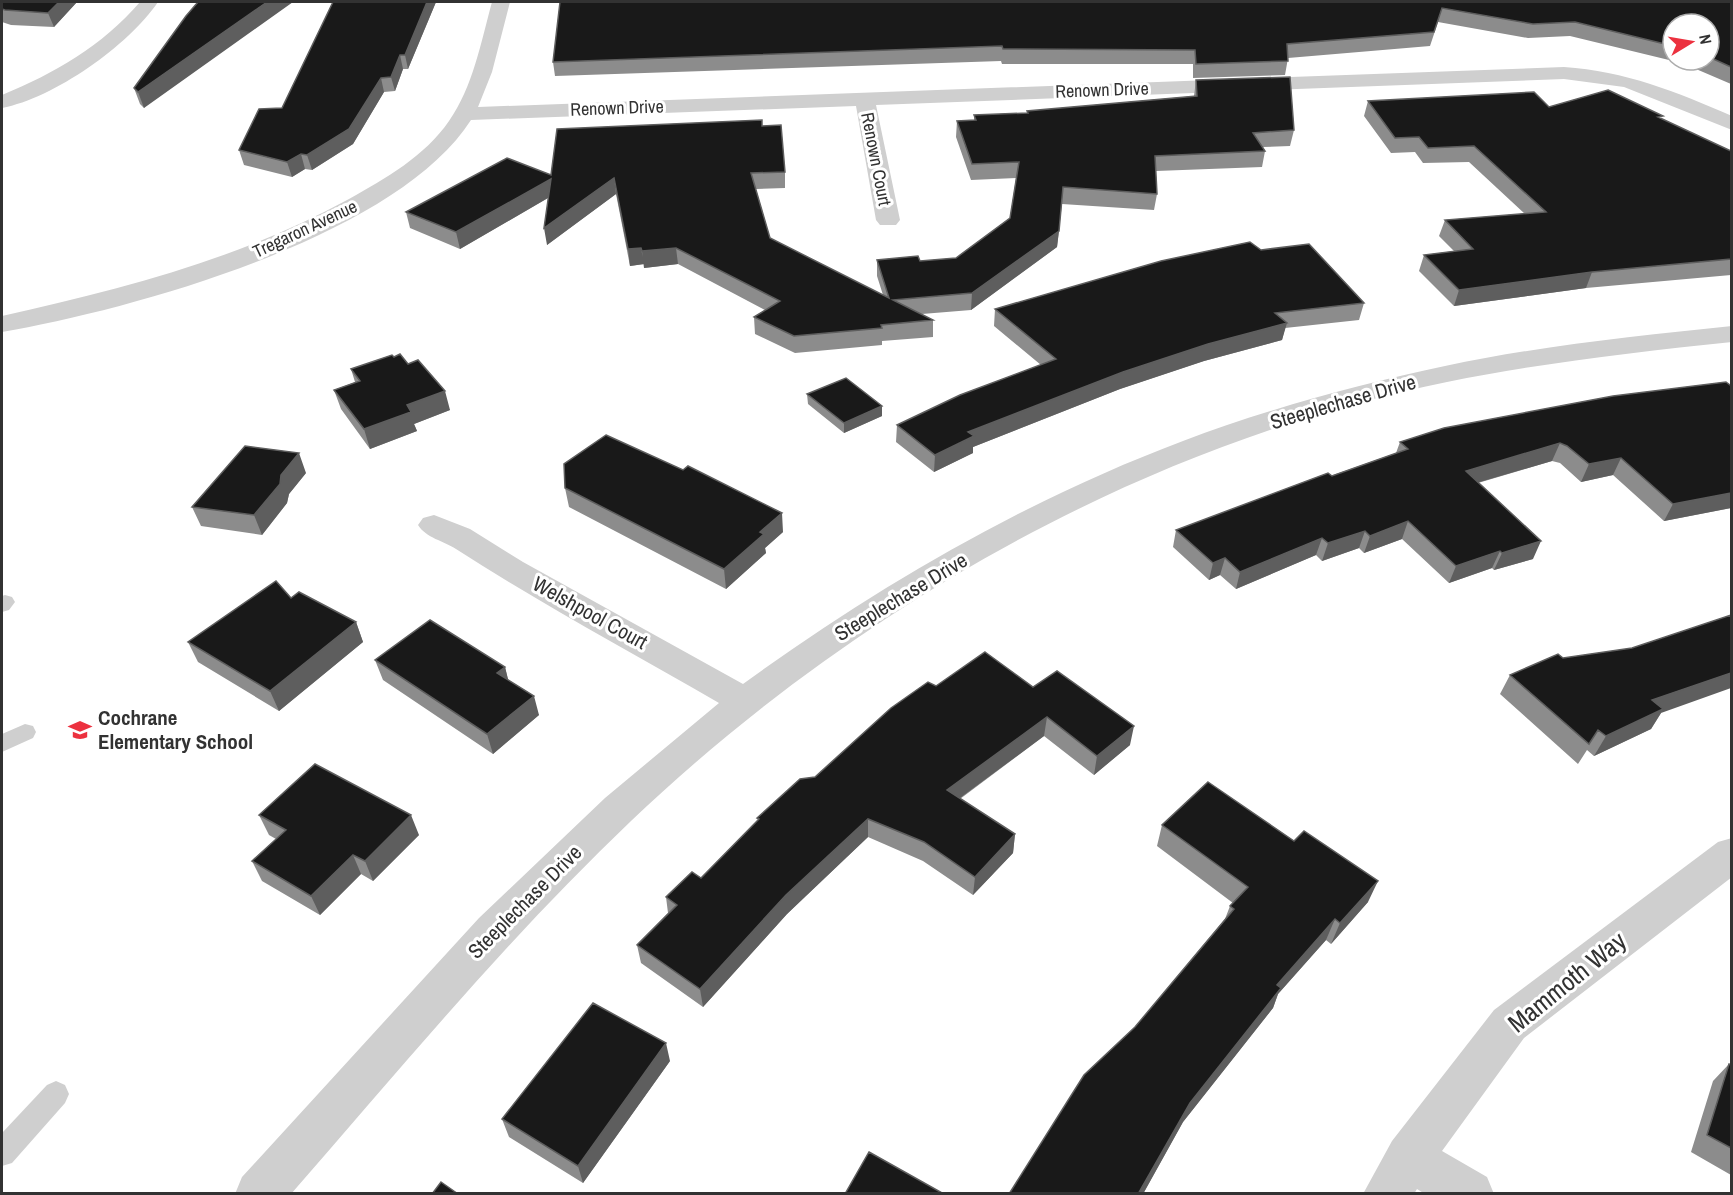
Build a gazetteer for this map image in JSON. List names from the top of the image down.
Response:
{
  "streets": {
    "street": [
      "Renown Drive",
      "Renown Court",
      "Tregaron Avenue",
      "Steeplechase Drive",
      "Welshpool Court",
      "Mammoth Way"
    ]
  },
  "crossings": [
    ["Renown Drive", "Renown Court"],
    ["Renown Drive", "Tregaron Avenue"],
    ["Steeplechase Drive", "Welshpool Court"]
  ],
  "places": {
    "school or university": ["Cochrane Elementary School"]
  },
  "north": "right"
}
